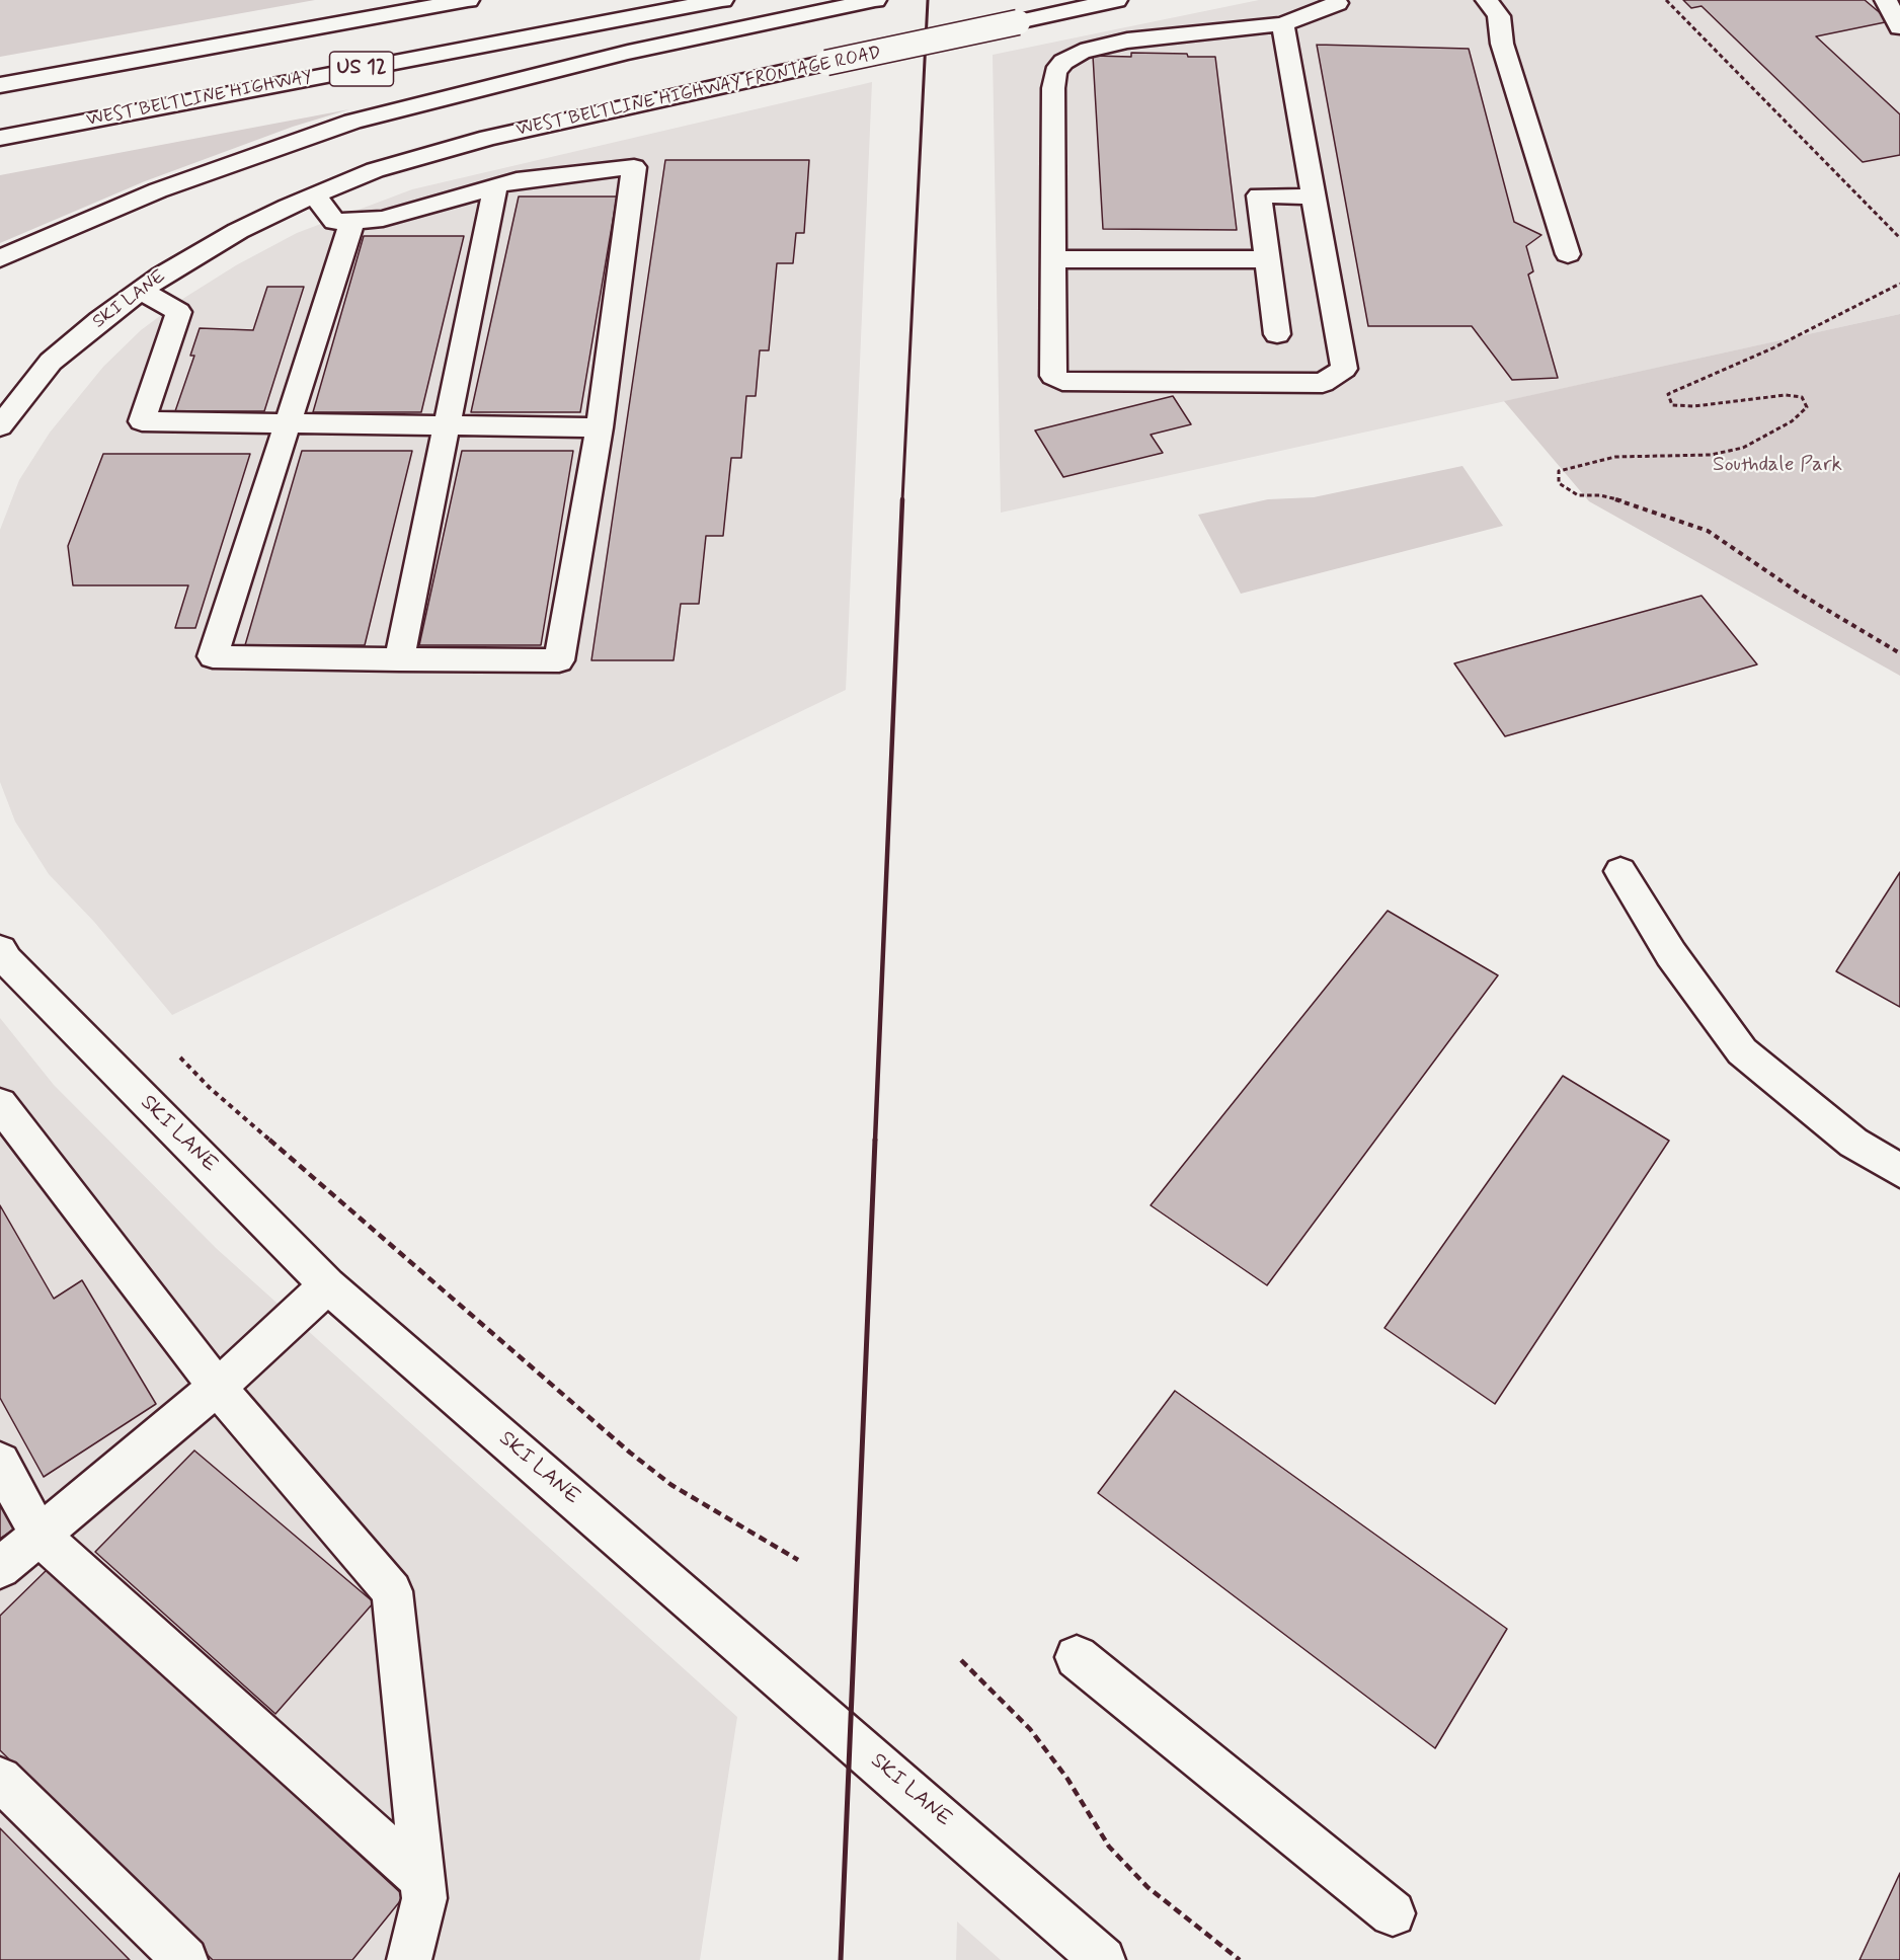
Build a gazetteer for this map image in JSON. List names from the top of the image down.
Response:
{
  "streets": {
    "main road": [
      "US 12",
      "WEST BELTLINE HIGHWAY FRONTAGE ROAD",
      "WEST BELTLINE HIGHWAY",
      "SKI LANE"
    ]
  },
  "crossings": [
    ["WEST BELTLINE HIGHWAY FRONTAGE ROAD", "SKI LANE"]
  ],
  "parks": ["Southdale Park"]
}
